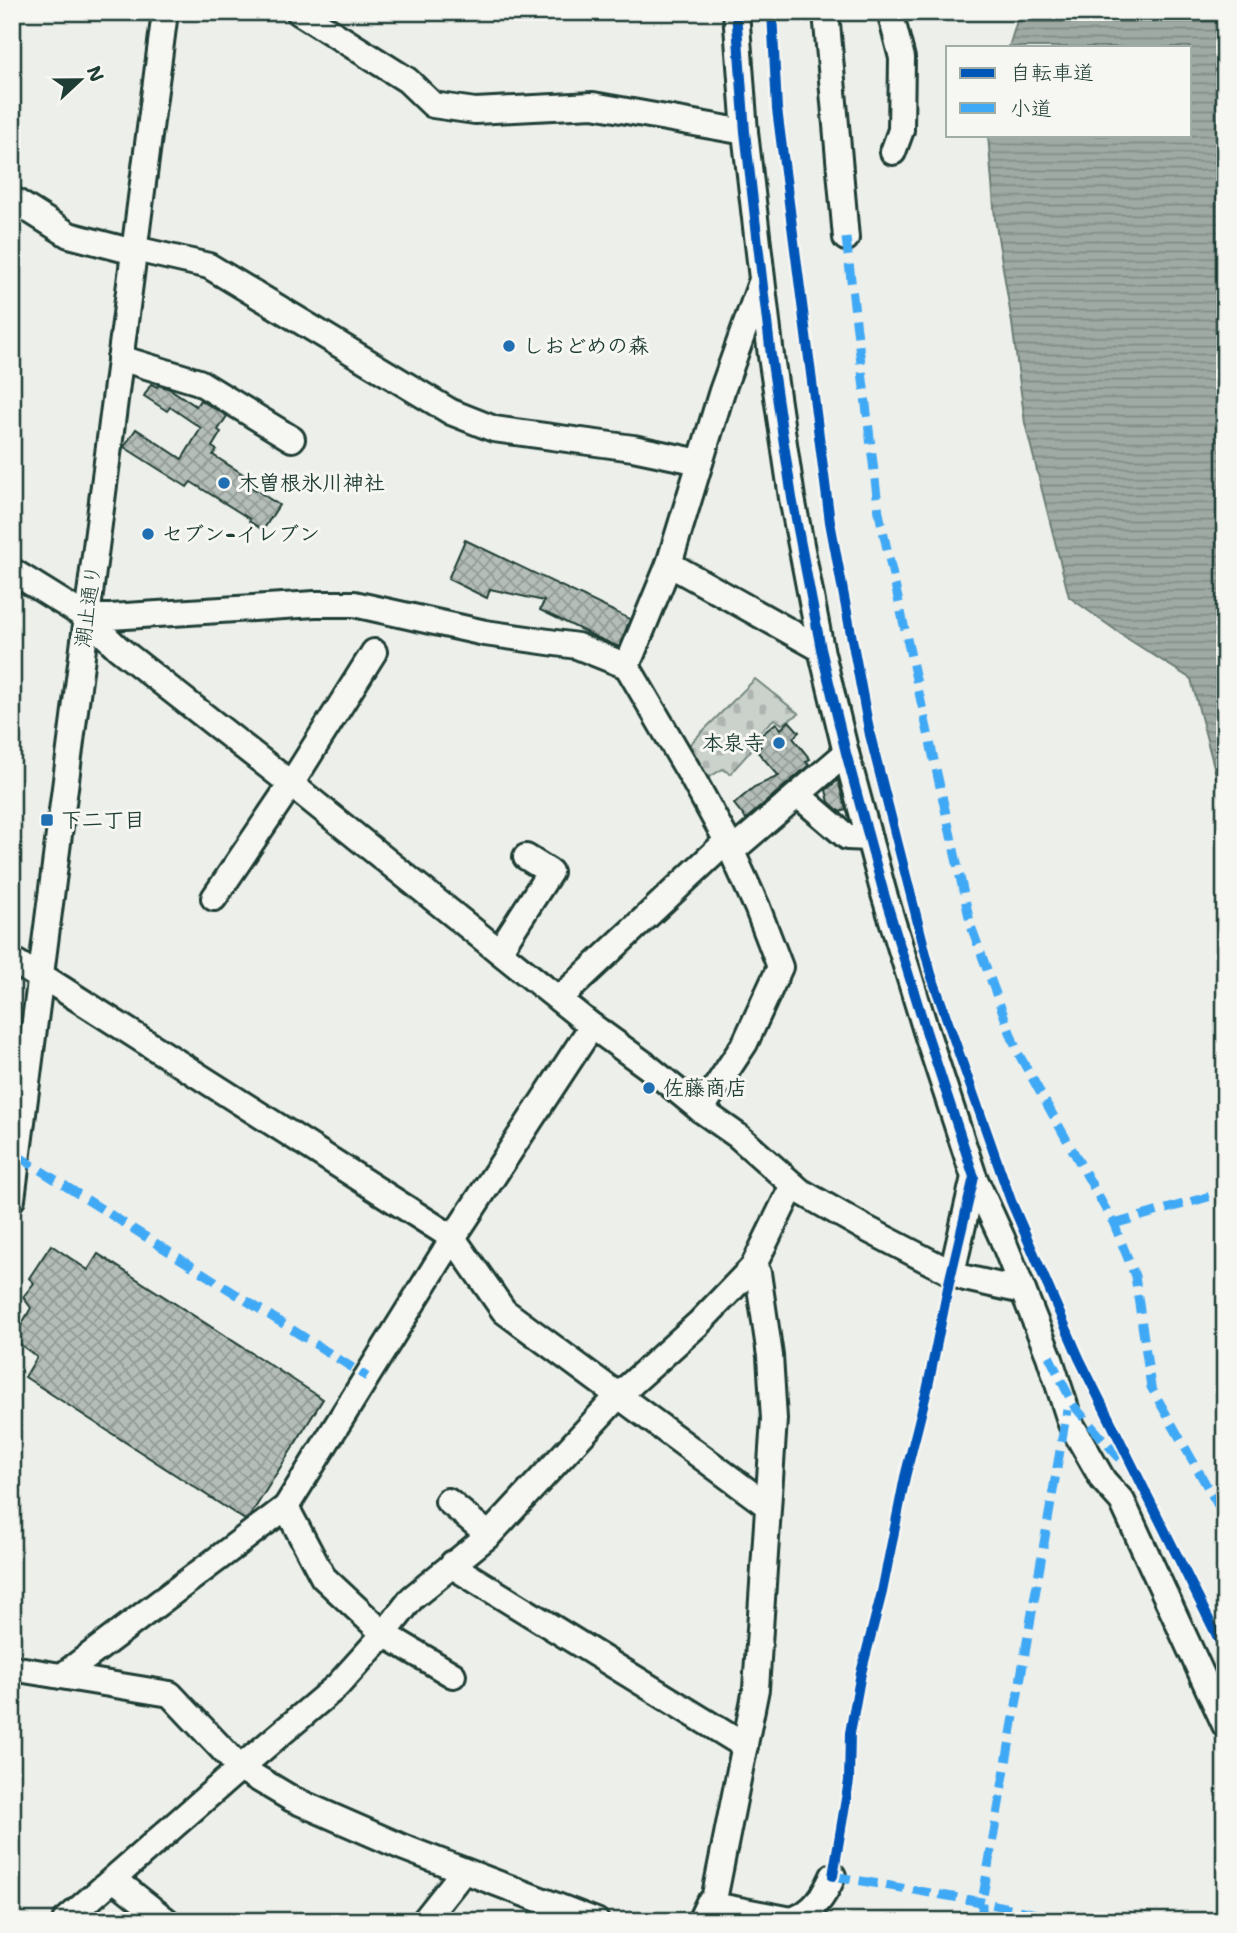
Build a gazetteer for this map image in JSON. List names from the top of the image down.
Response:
{
  "streets": {
    "street": ["潮止通り"]
  },
  "places": {
    "other": [
      "しおどめの森",
      "木曽根氷川神社",
      "セブン-イレブン",
      "本泉寺",
      "佐藤商店"
    ],
    "transit": ["下二丁目"]
  },
  "legend": ["自転車道", "小道"],
  "north": "right"
}
